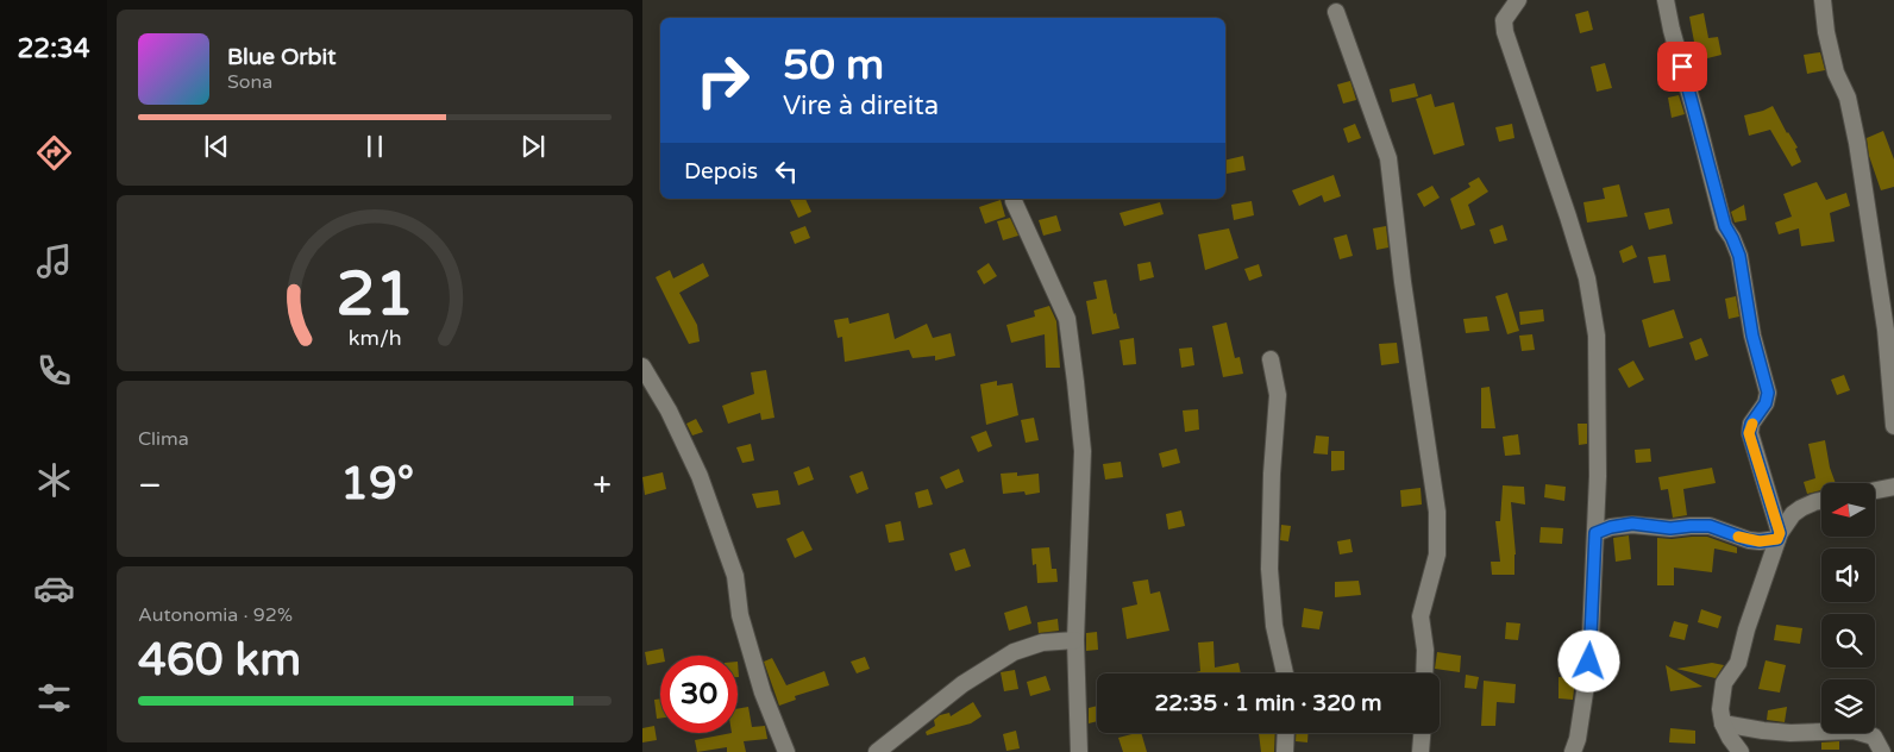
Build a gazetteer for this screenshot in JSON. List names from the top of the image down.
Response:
{
  "north": "left",
  "page": {
    "tabs": "22:34",
    "turn": ["50 m", "Vire à direita"],
    "song": ["Blue Orbit", "Sona"],
    "then": "Depois",
    "tile": [
      "Clima",
      ["Autonomia · 92%", "460 km"]
    ],
    "heat": ["−", "19°", "+"],
    "limit": "30",
    "trip": "22:35 · 1 min · 320 m",
    "gauge": ["21", "km/h"]
  }
}
